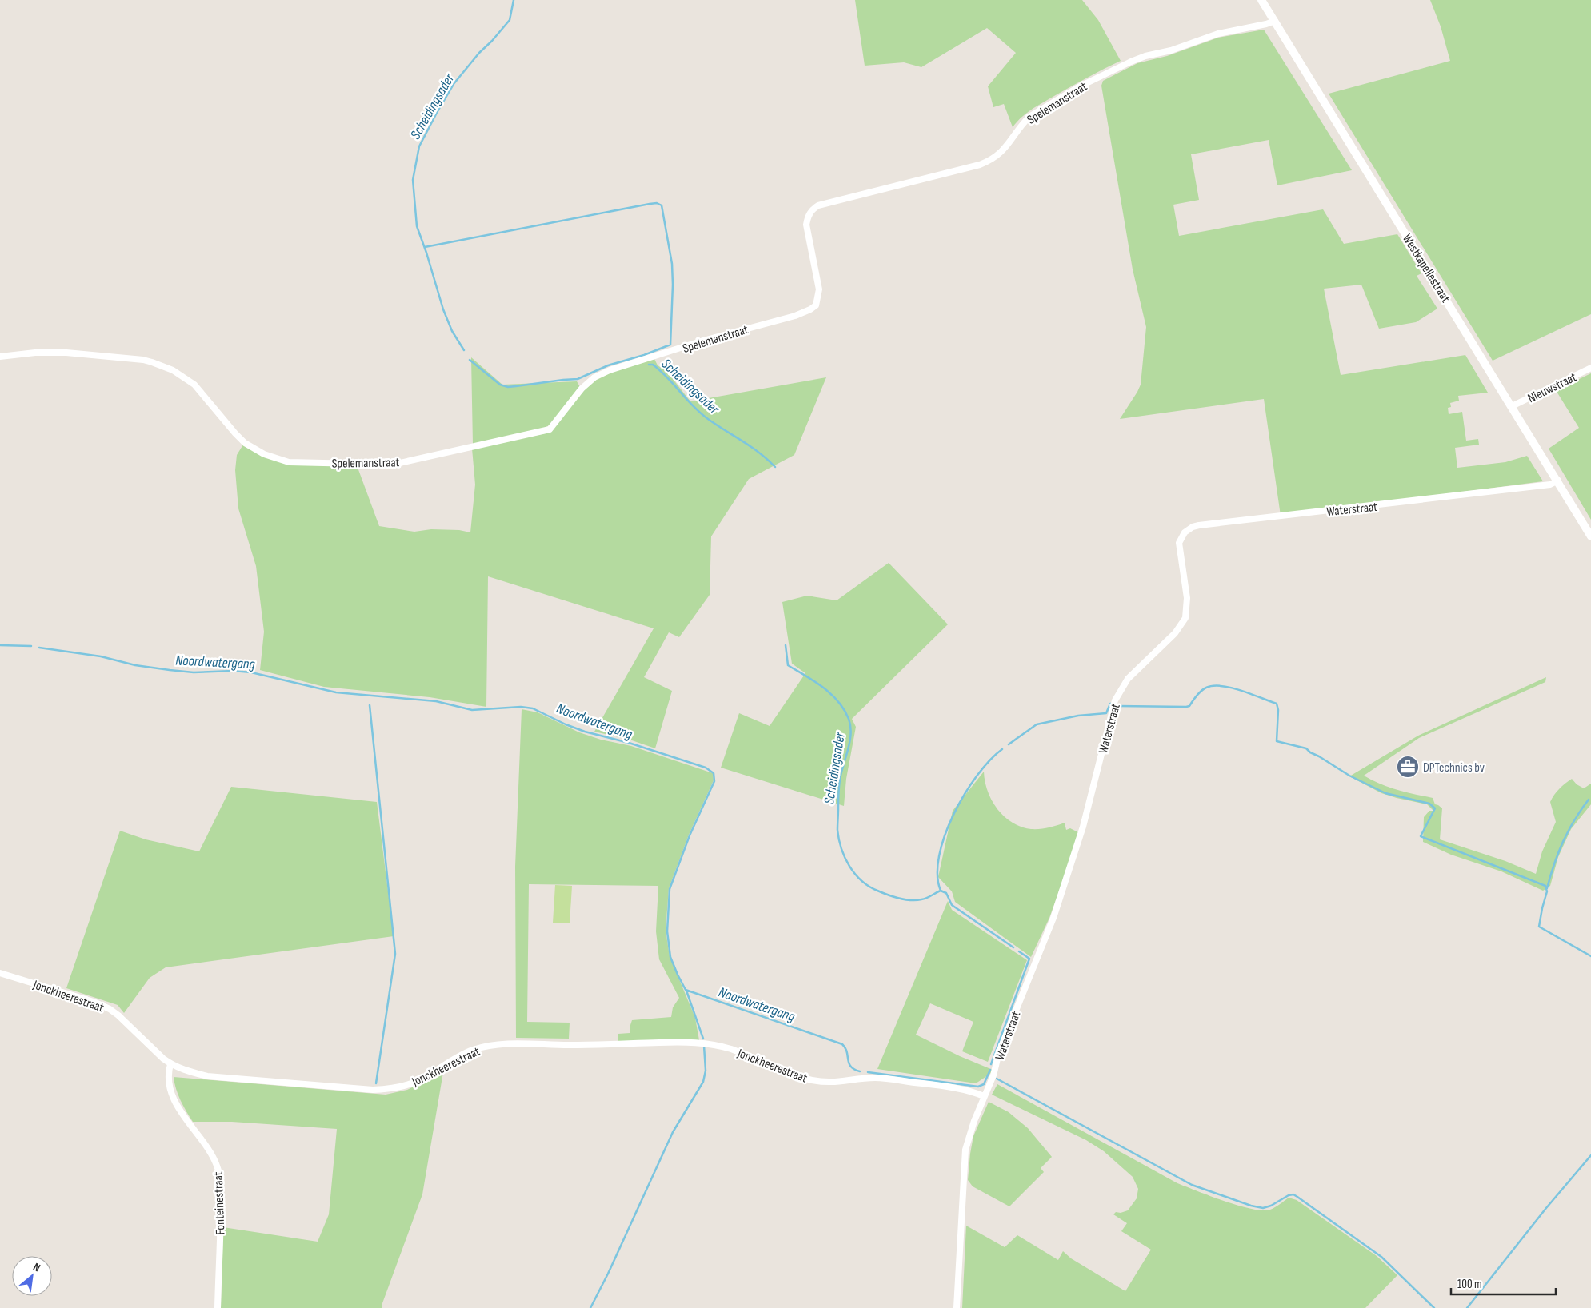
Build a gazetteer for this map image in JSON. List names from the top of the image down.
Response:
{
  "streets": {
    "street": [
      "Spelemanstraat",
      "Westkapellestraat",
      "Nieuwstraat",
      "Waterstraat",
      "Jonckheerestraat",
      "Fonteinestraat"
    ]
  },
  "crossings": [
    ["Spelemanstraat", "Westkapellestraat"],
    ["Westkapellestraat", "Nieuwstraat"],
    ["Westkapellestraat", "Waterstraat"],
    ["Waterstraat", "Jonckheerestraat"],
    ["Jonckheerestraat", "Fonteinestraat"]
  ],
  "water": ["Scheidingsader", "Noordwatergang"],
  "places": {
    "office": ["DPTechnics bv"]
  },
  "scale_bar": "100 m",
  "north": "top right"
}
